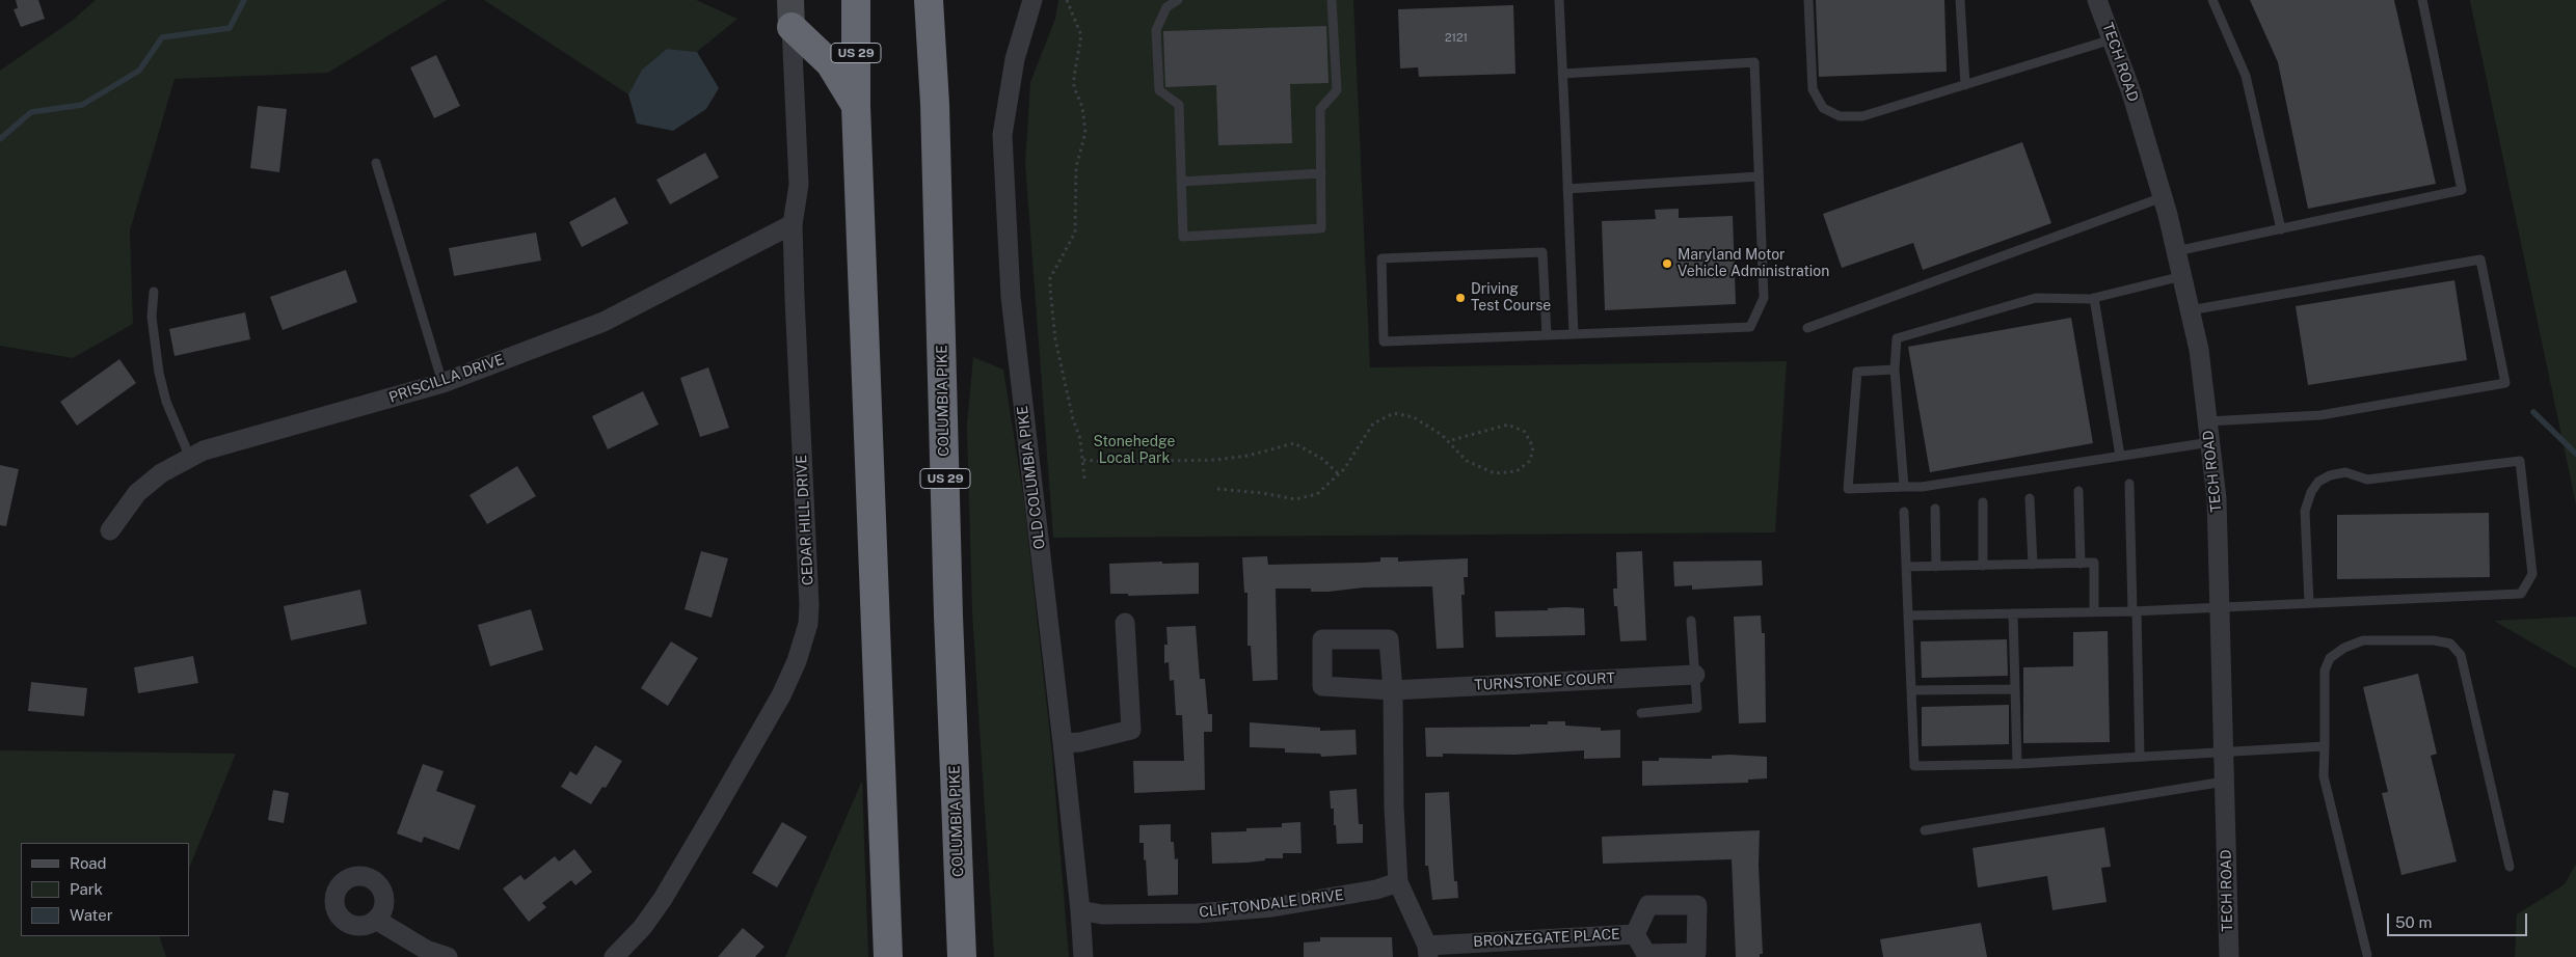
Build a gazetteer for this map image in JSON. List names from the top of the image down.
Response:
{
  "streets": {
    "highway": ["US 29", "COLUMBIA PIKE"],
    "street": [
      "TECH ROAD",
      "PRISCILLA DRIVE",
      "OLD COLUMBIA PIKE",
      "CEDAR HILL DRIVE",
      "TURNSTONE COURT",
      "CLIFTONDALE DRIVE",
      "BRONZEGATE PLACE"
    ]
  },
  "crossings": [
    ["PRISCILLA DRIVE", "CEDAR HILL DRIVE"],
    ["OLD COLUMBIA PIKE", "CLIFTONDALE DRIVE"],
    ["TURNSTONE COURT", "CLIFTONDALE DRIVE"]
  ],
  "parks": ["Stonehedge Local Park"],
  "places": ["Maryland Motor Vehicle Administration", "Driving Test Course"],
  "house_numbers": ["2121"],
  "legend": ["Road", "Park", "Water"],
  "scale_bar": "50 m"
}
